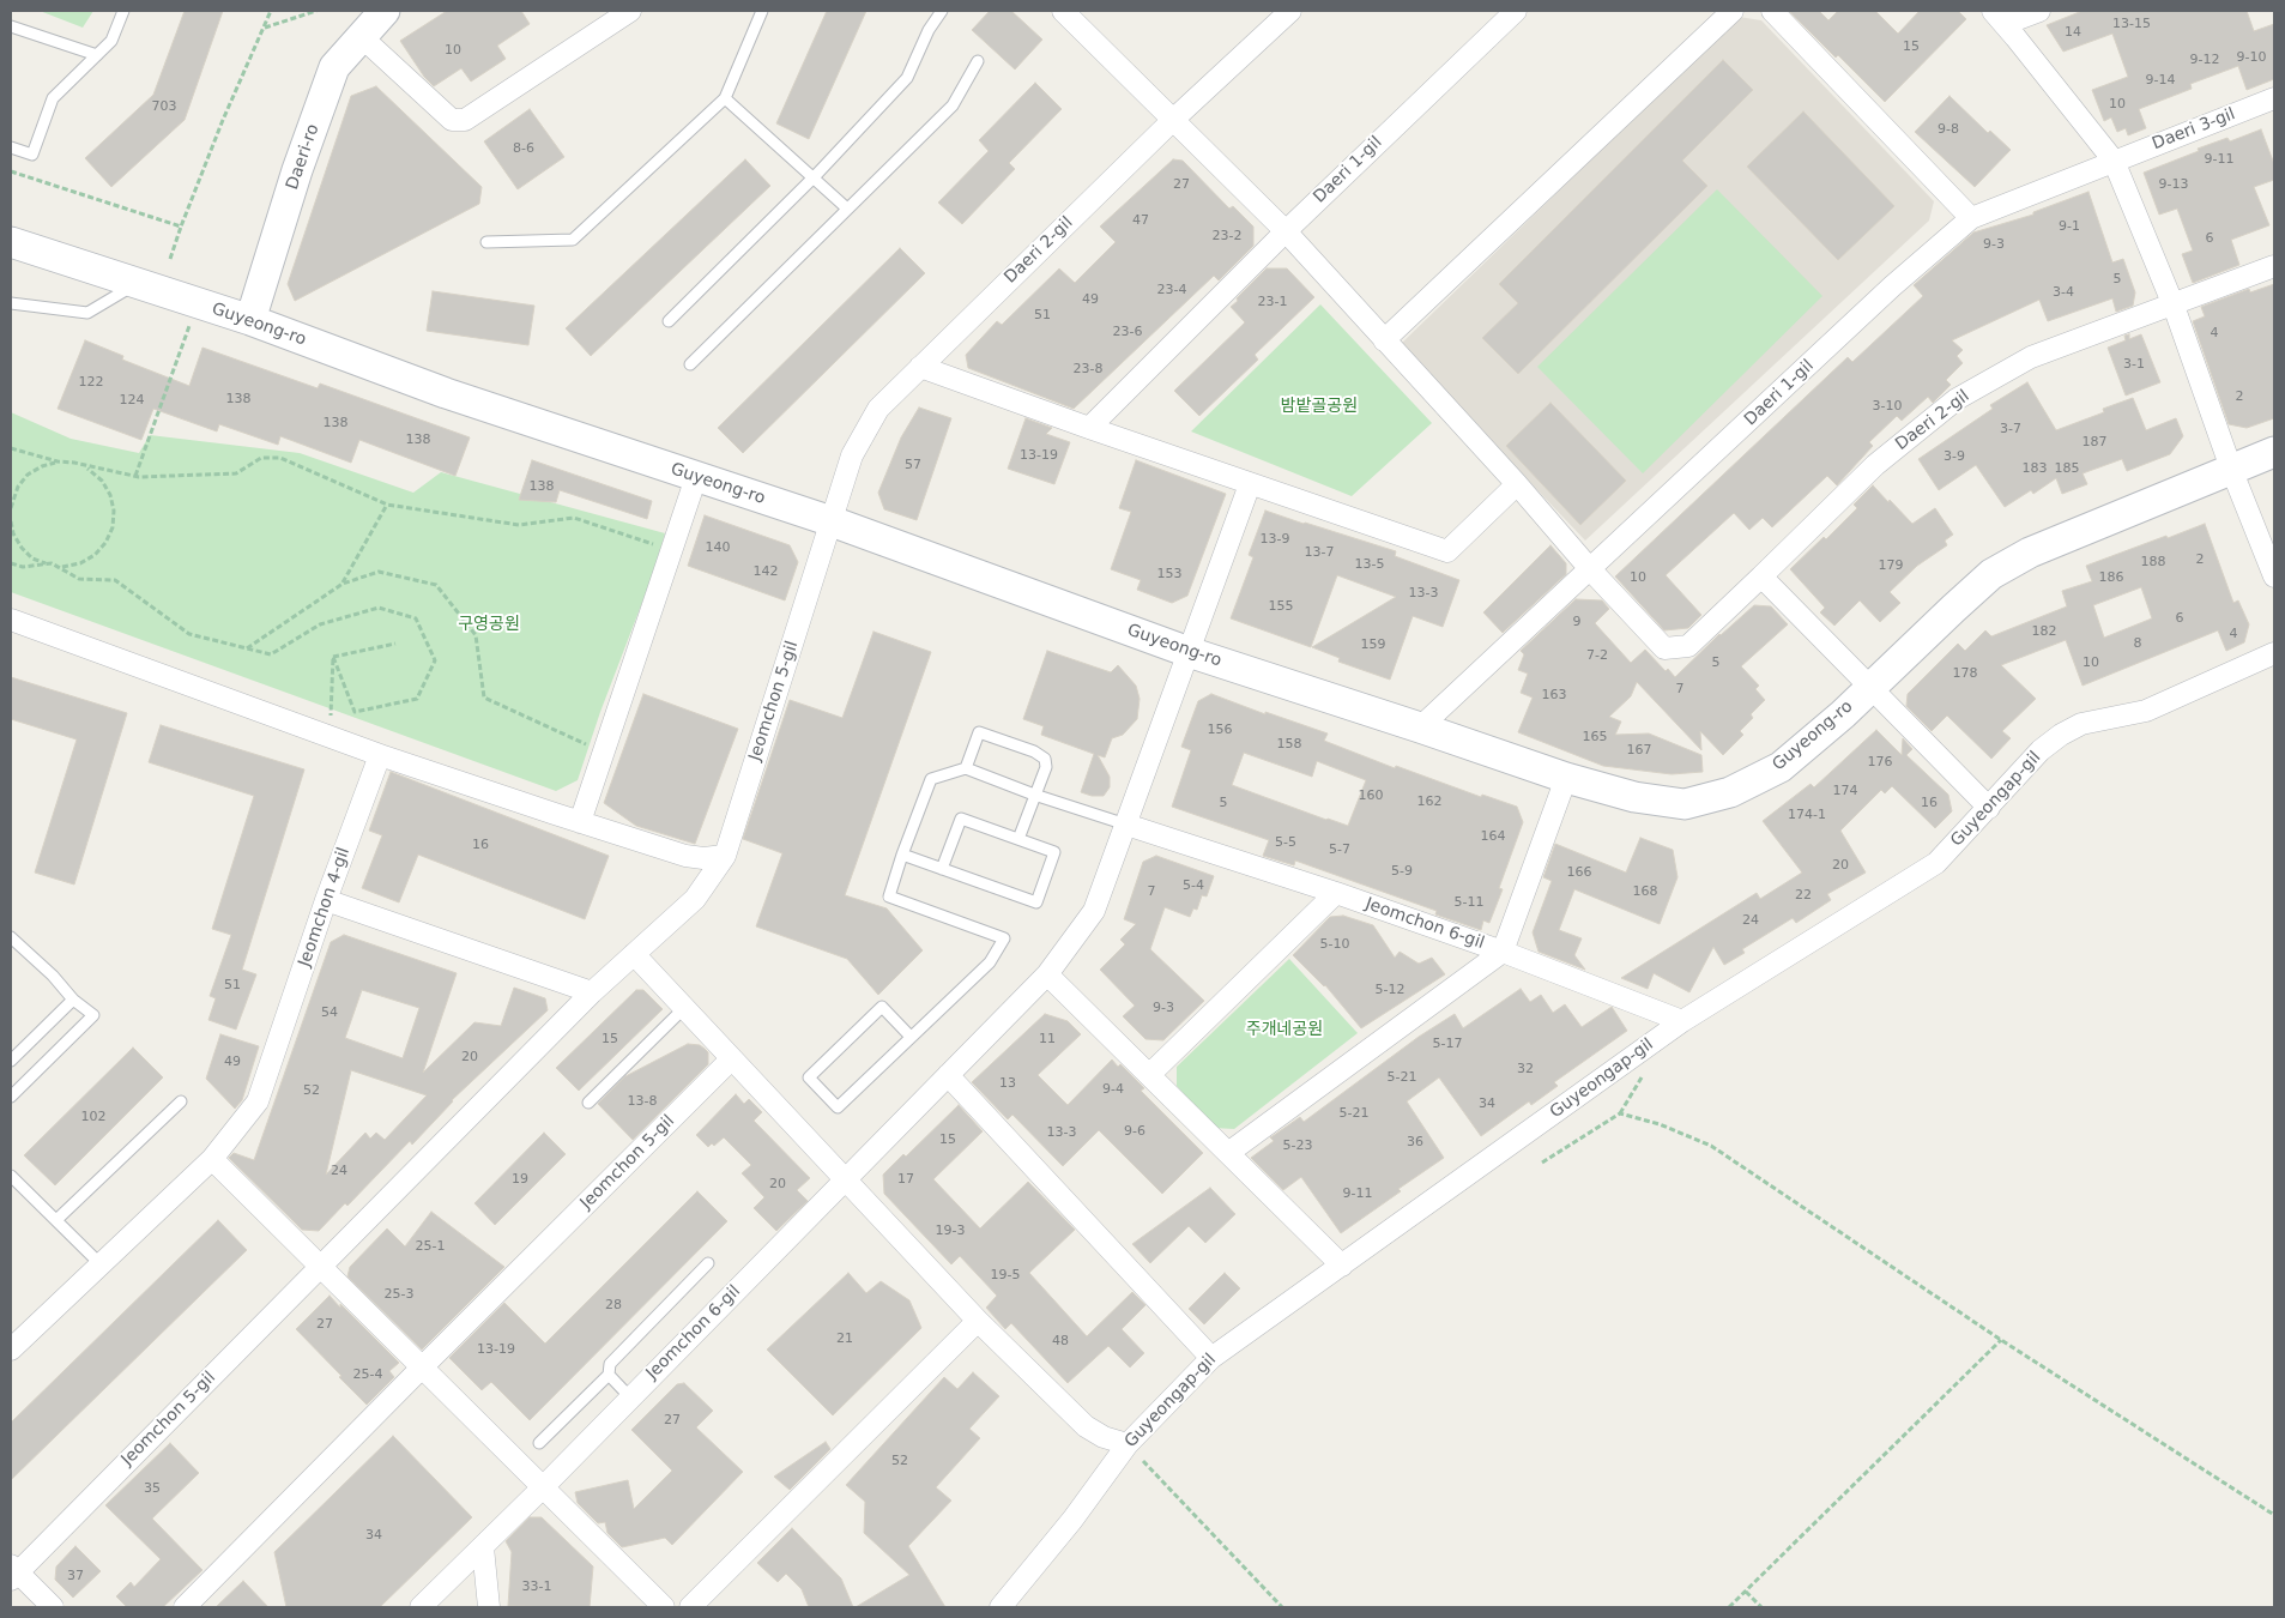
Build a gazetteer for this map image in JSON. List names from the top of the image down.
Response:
{
  "streets": {
    "main road": ["Daeri-ro", "Guyeong-ro"],
    "street": [
      "Daeri 3-gil",
      "Daeri 1-gil",
      "Daeri 2-gil",
      "Jeomchon 5-gil",
      "Guyeongap-gil",
      "Jeomchon 4-gil",
      "Jeomchon 6-gil"
    ]
  },
  "crossings": [
    ["Daeri-ro", "Guyeong-ro"],
    ["Daeri 1-gil", "Guyeong-ro"],
    ["Daeri 2-gil", "Guyeong-ro"],
    ["Daeri 2-gil", "Jeomchon 5-gil"],
    ["Guyeong-ro", "Jeomchon 5-gil"],
    ["Guyeong-ro", "Jeomchon 6-gil"]
  ],
  "parks": ["밤밭골공원", "구영공원", "주개네공원"],
  "house_numbers": [
    "13-15",
    "14",
    "15",
    "10",
    "9-10",
    "9-12",
    "9-14",
    "10",
    "703",
    "9-8",
    "8-6",
    "9-11",
    "27",
    "9-13",
    "47",
    "9-1",
    "23-2",
    "6",
    "9-3",
    "5",
    "23-4",
    "3-4",
    "49",
    "23-1",
    "51",
    "23-6",
    "4",
    "3-1",
    "23-8",
    "122",
    "2",
    "138",
    "124",
    "3-10",
    "138",
    "3-7",
    "138",
    "187",
    "13-19",
    "3-9",
    "57",
    "183",
    "185",
    "138",
    "13-9",
    "140",
    "13-7",
    "2",
    "188",
    "13-5",
    "179",
    "142",
    "153",
    "10",
    "186",
    "13-3",
    "155",
    "6",
    "9",
    "182",
    "4",
    "8",
    "159",
    "7-2",
    "5",
    "10",
    "178",
    "7",
    "163",
    "156",
    "165",
    "158",
    "167",
    "176",
    "174",
    "160",
    "162",
    "5",
    "16",
    "174-1",
    "164",
    "5-5",
    "16",
    "5-7",
    "20",
    "5-9",
    "166",
    "5-4",
    "7",
    "168",
    "22",
    "5-11",
    "24",
    "5-10",
    "51",
    "5-12",
    "9-3",
    "54",
    "15",
    "11",
    "5-17",
    "20",
    "49",
    "32",
    "5-21",
    "13",
    "9-4",
    "52",
    "13-8",
    "34",
    "5-21",
    "102",
    "9-6",
    "13-3",
    "15",
    "36",
    "5-23",
    "24",
    "19",
    "17",
    "20",
    "9-11",
    "19-3",
    "25-1",
    "19-5",
    "25-3",
    "28",
    "27",
    "21",
    "48",
    "13-19",
    "25-4",
    "27",
    "52",
    "35",
    "34",
    "37",
    "33-1"
  ]
}
